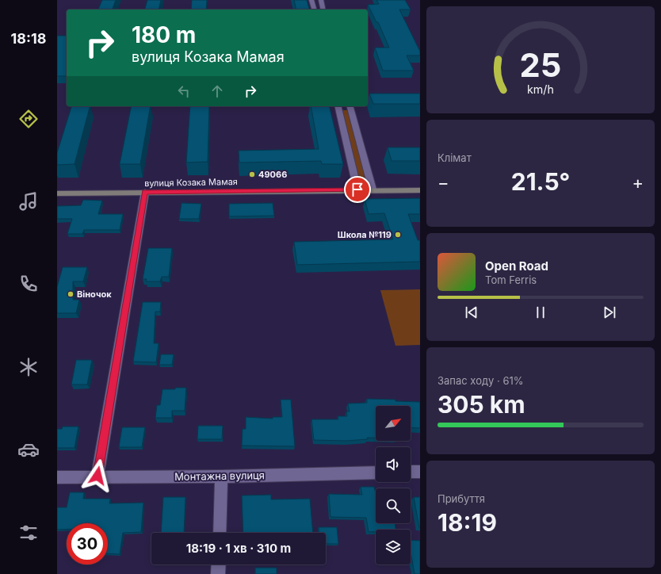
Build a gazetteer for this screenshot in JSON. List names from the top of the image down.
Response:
{
  "streets": {
    "street": ["вулиця Козака Мамая", "Монтажна вулиця"]
  },
  "places": ["49066", "Школа №119", "Віночок"],
  "north": "top right",
  "page": {
    "tabs": "18:18",
    "turn": ["180 m", "вулиця Козака Мамая"],
    "tile": [
      "Клімат",
      ["Запас ходу · 61%", "305 km"],
      ["Прибуття", "18:19"]
    ],
    "heat": ["−", "21.5°", "+"],
    "song": ["Open Road", "Tom Ferris"],
    "limit": "30",
    "trip": "18:19 · 1 хв · 310 m",
    "gauge": ["25", "km/h"]
  }
}
